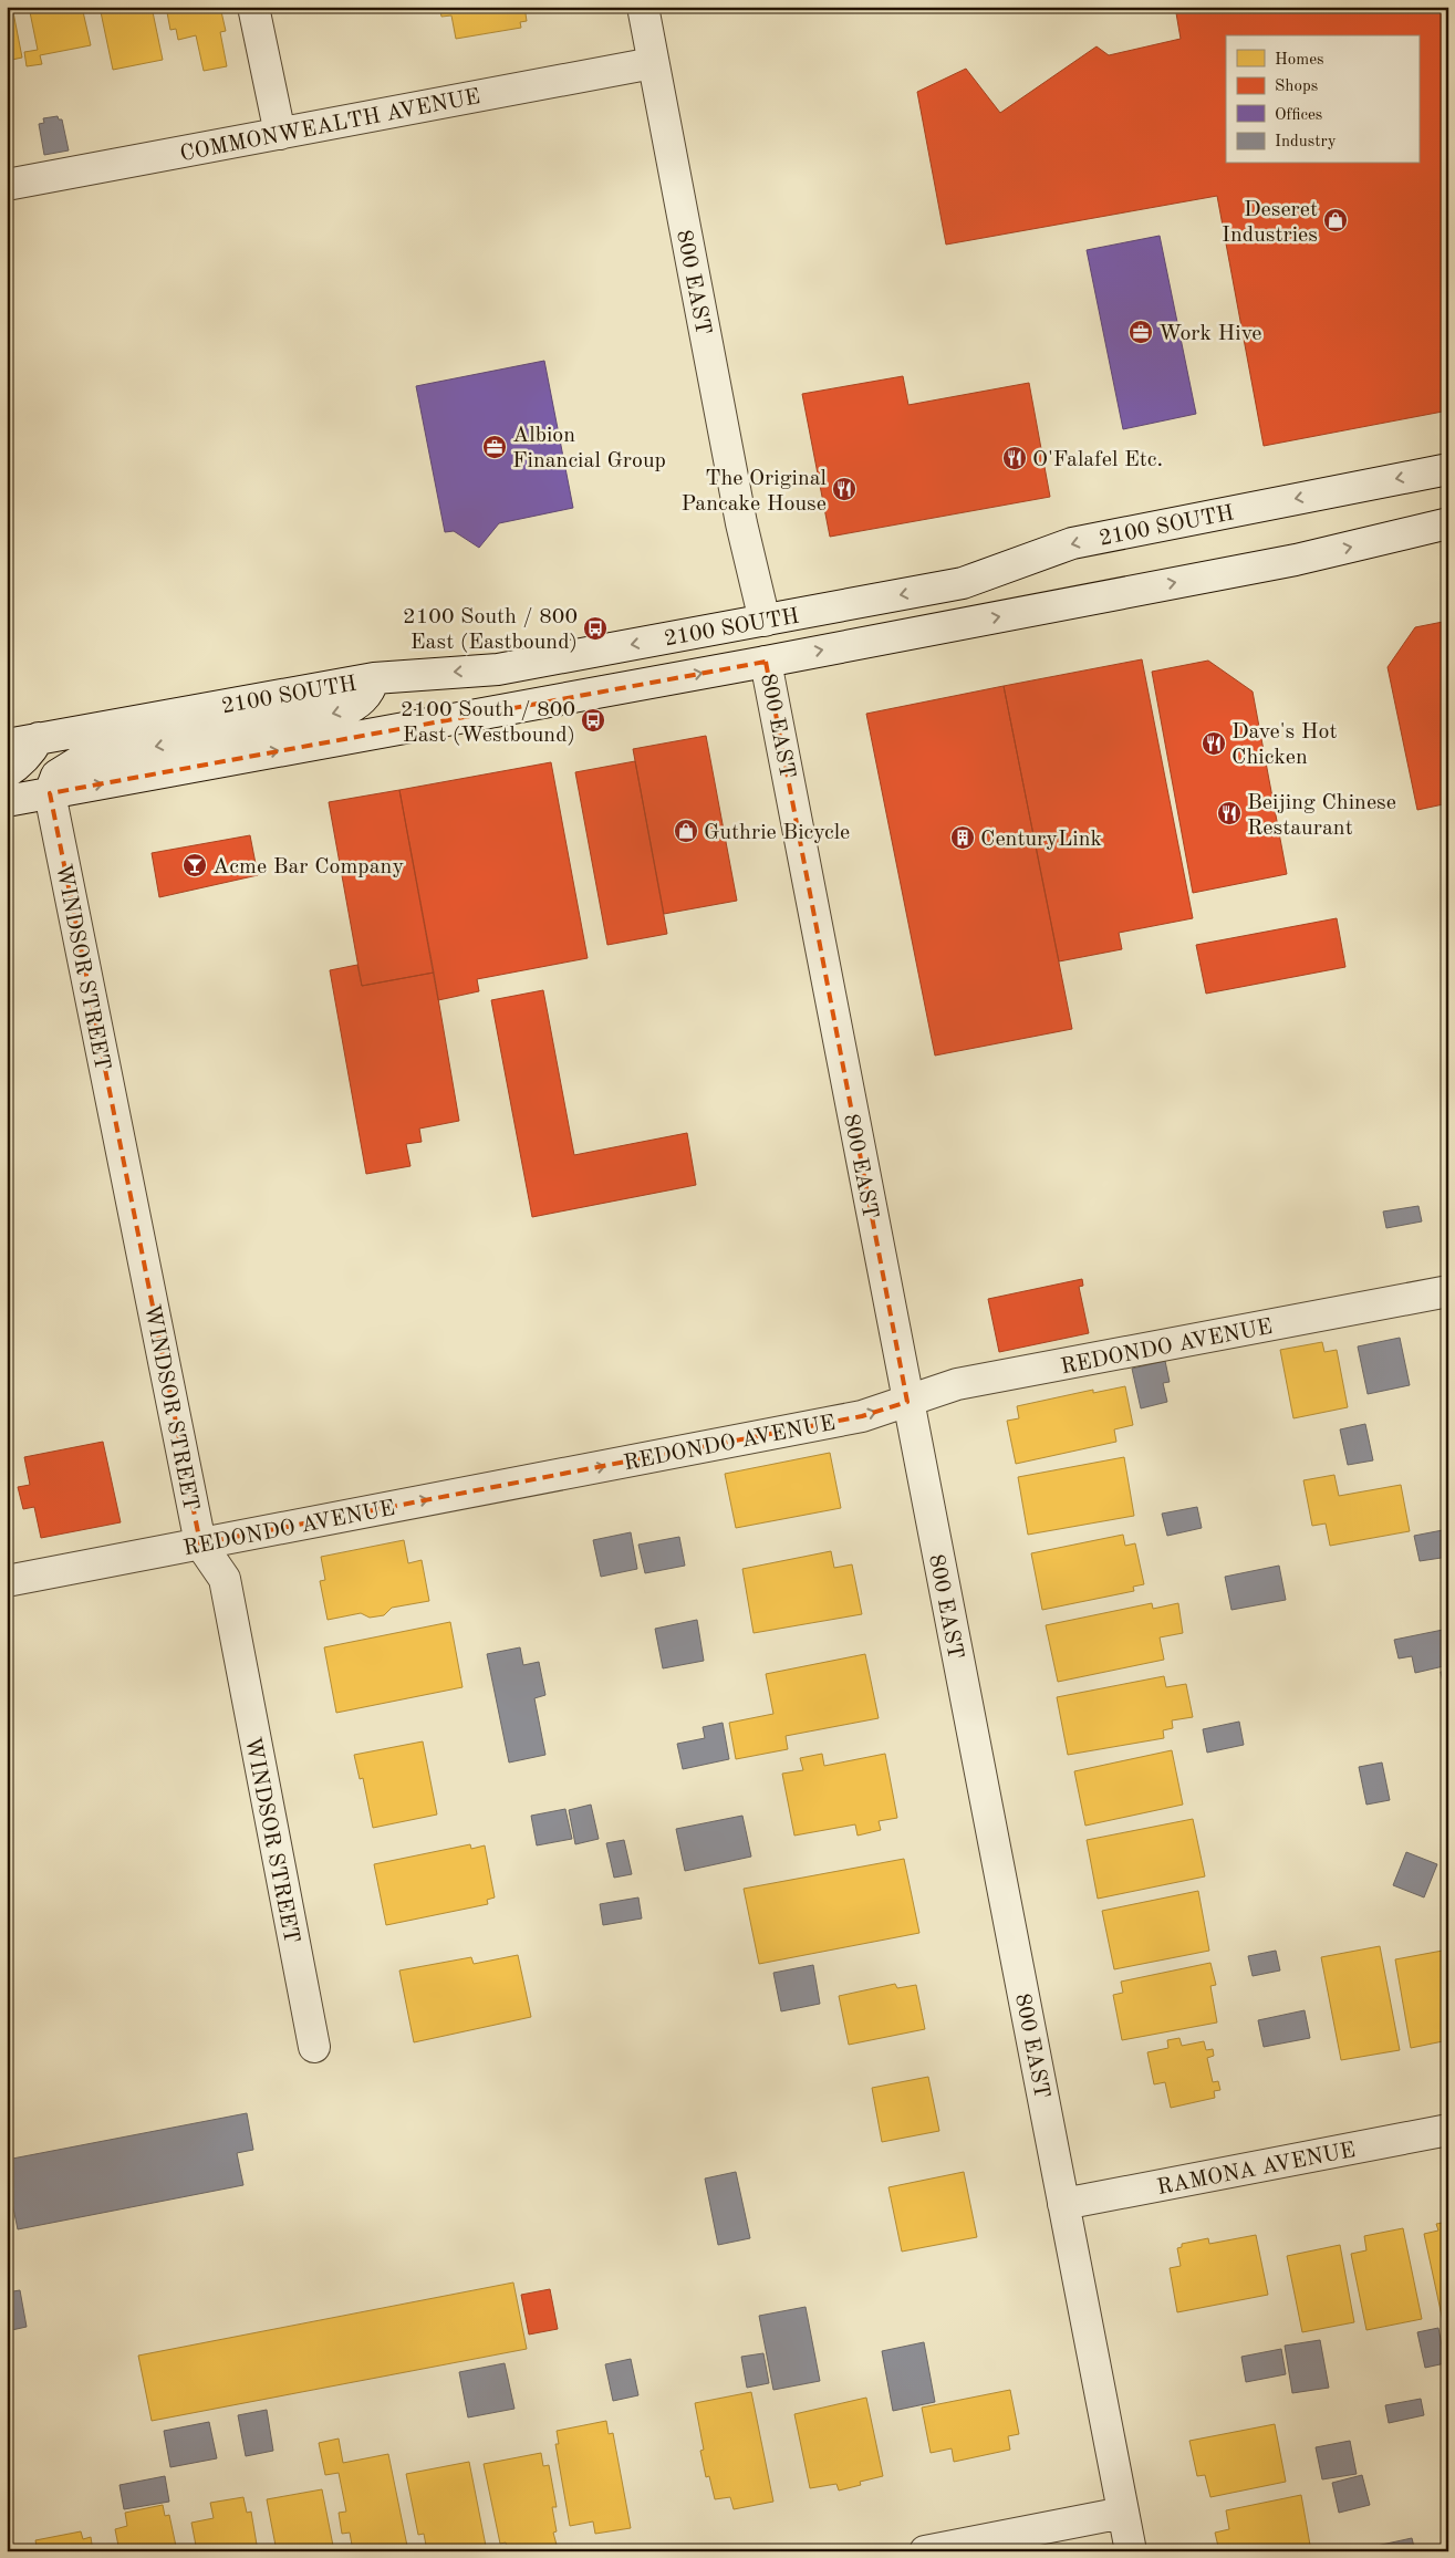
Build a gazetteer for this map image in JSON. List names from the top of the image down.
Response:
{
  "streets": {
    "street": [
      "COMMONWEALTH AVENUE",
      "800 EAST",
      "2100 SOUTH",
      "WINDSOR STREET",
      "REDONDO AVENUE",
      "RAMONA AVENUE"
    ]
  },
  "crossings": [
    ["COMMONWEALTH AVENUE", "800 EAST"],
    ["800 EAST", "2100 SOUTH"],
    ["800 EAST", "REDONDO AVENUE"],
    ["800 EAST", "RAMONA AVENUE"],
    ["2100 SOUTH", "WINDSOR STREET"],
    ["WINDSOR STREET", "REDONDO AVENUE"]
  ],
  "one_way": ["REDONDO AVENUE"],
  "places": {
    "shop": ["Deseret Industries", "Guthrie Bicycle"],
    "office": ["Work Hive", "Albion Financial Group"],
    "restaurant": [
      "O'Falafel Etc.",
      "The Original Pancake House",
      "Dave's Hot Chicken",
      "Beijing Chinese Restaurant"
    ],
    "bus stop": ["2100 South / 800 East (Eastbound)", "2100 South / 800 East (Westbound)"],
    "building": ["CenturyLink"],
    "bar": ["Acme Bar Company"]
  },
  "legend": [
    "Homes",
    "Shops",
    "Offices",
    "Industry"
  ]
}
